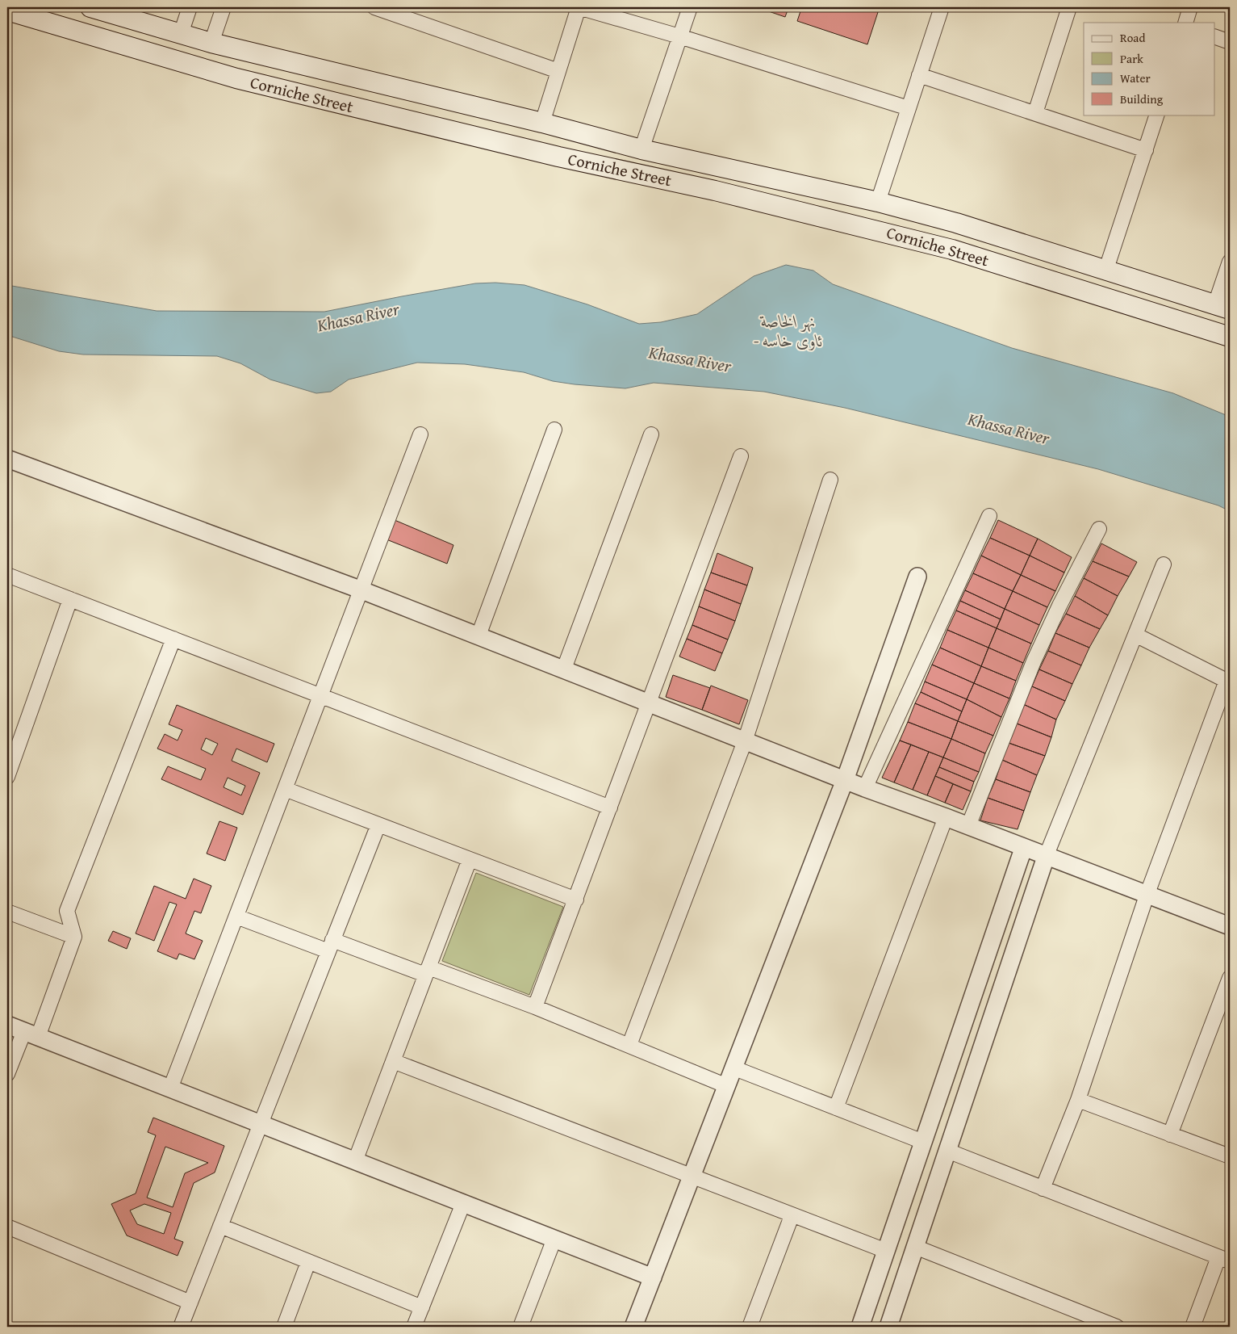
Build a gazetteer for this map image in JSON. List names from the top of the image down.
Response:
{
  "streets": {
    "main road": ["Corniche Street"]
  },
  "water": ["Khassa River", "نهر الخاصة - ئاوی خاسە"],
  "legend": [
    "Road",
    "Park",
    "Water",
    "Building"
  ]
}
